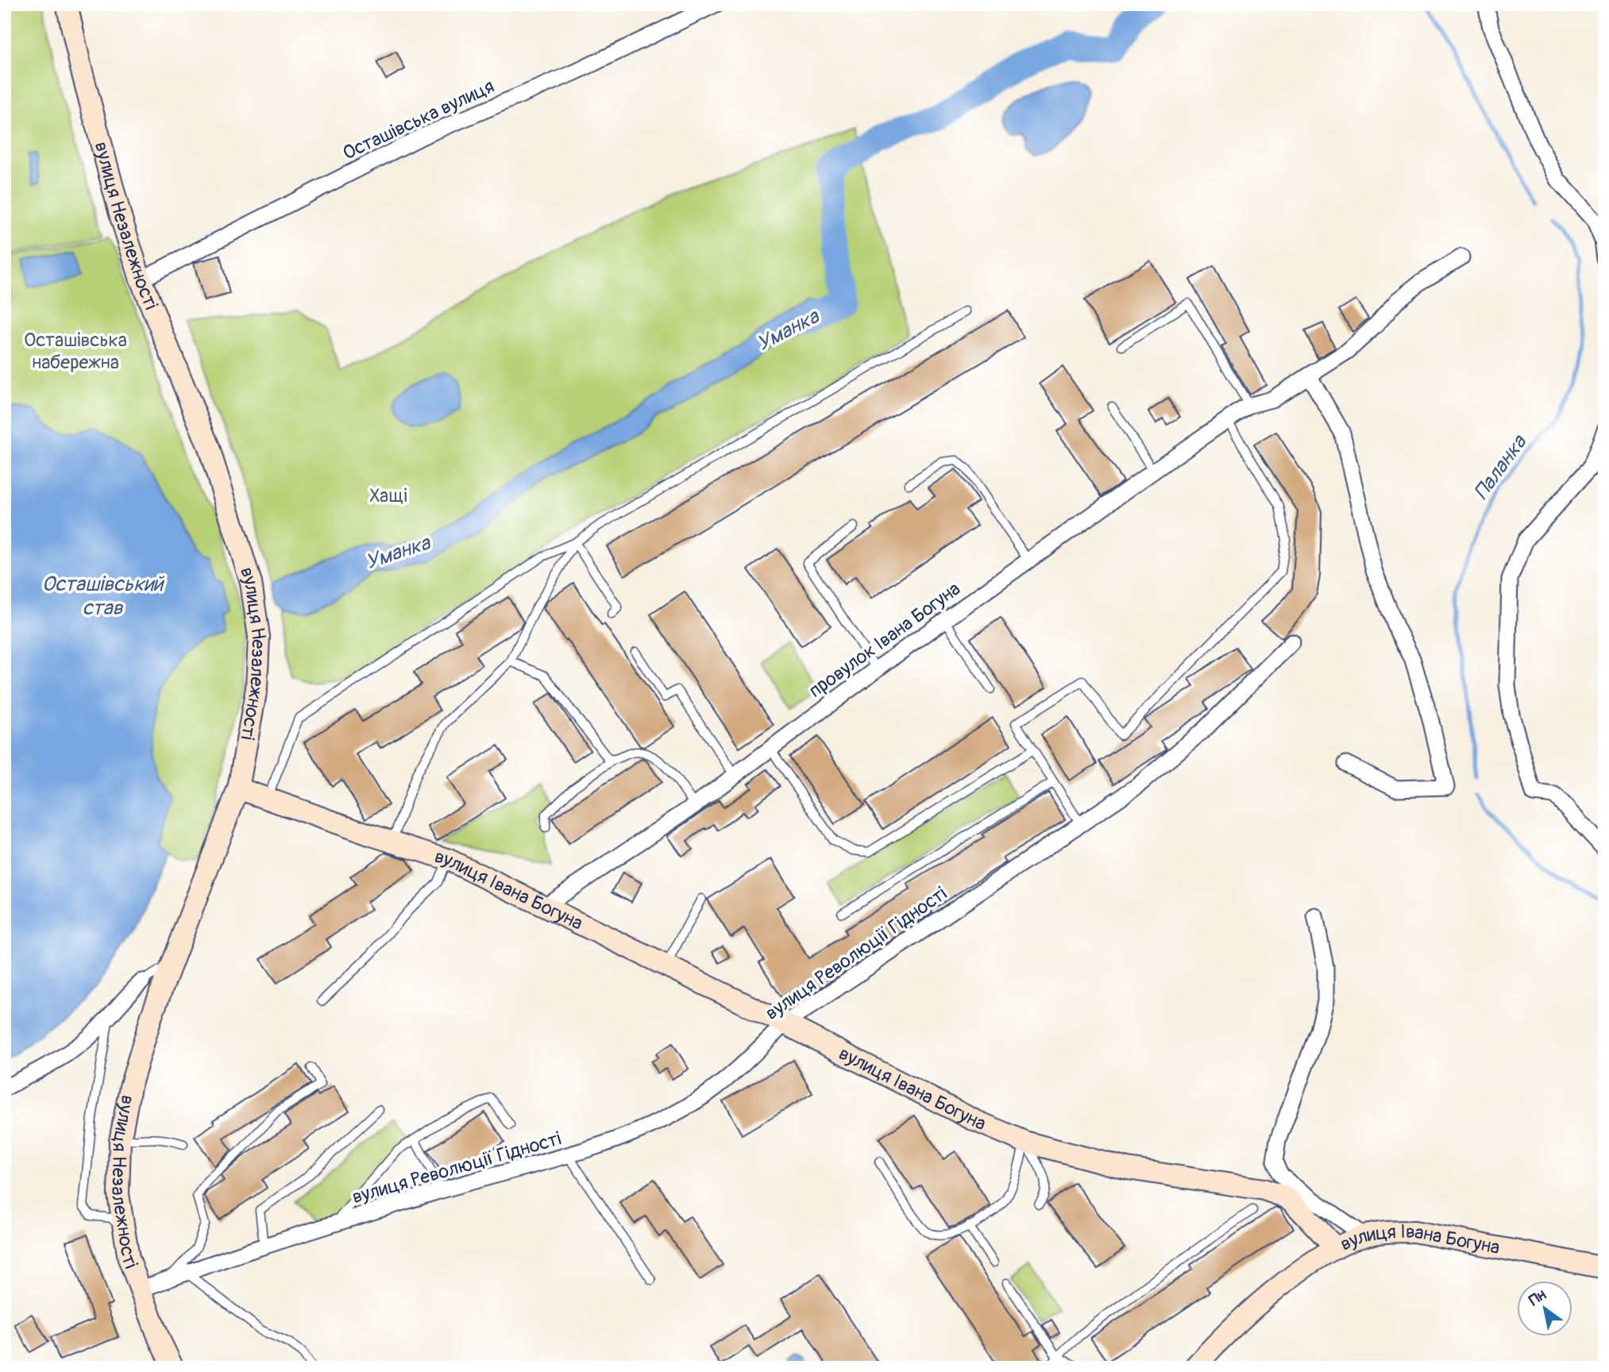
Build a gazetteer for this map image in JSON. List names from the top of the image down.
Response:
{
  "streets": {
    "main road": ["вулиця Незалежності", "вулиця Івана Богуна"],
    "street": ["Осташівська вулиця", "провулок Івана Богуна", "вулиця Революції Гідності"]
  },
  "crossings": [
    ["Осташівська вулиця", "вулиця Незалежності"],
    ["вулиця Незалежності", "вулиця Івана Богуна"],
    ["вулиця Незалежності", "вулиця Революції Гідності"],
    ["провулок Івана Богуна", "вулиця Івана Богуна"],
    ["вулиця Івана Богуна", "вулиця Революції Гідності"]
  ],
  "water": ["Уманка", "Паланка", "Осташівський став"],
  "parks": ["Осташівська набережна", "Хащі"],
  "north": "top left"
}
